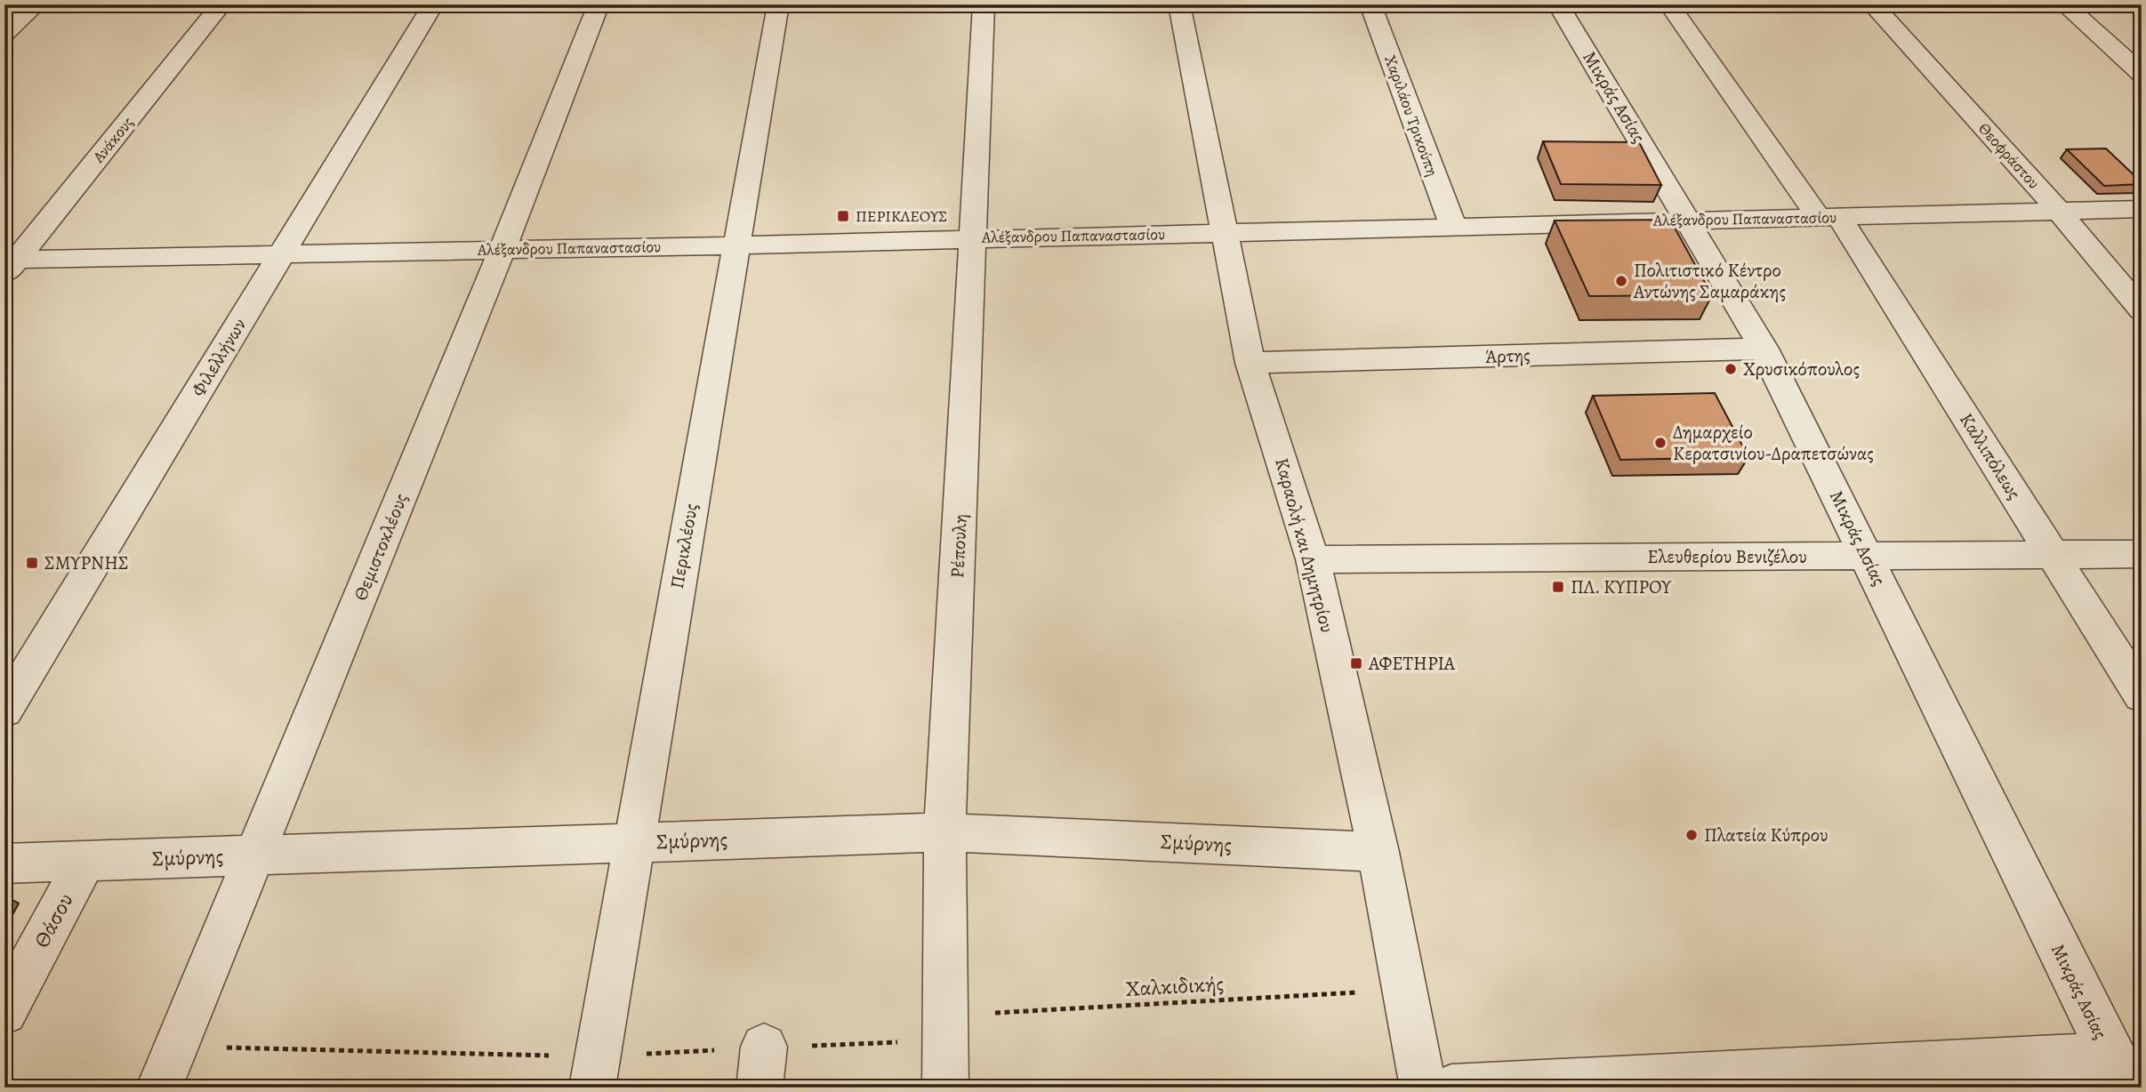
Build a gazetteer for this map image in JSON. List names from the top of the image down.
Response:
{
  "streets": {
    "street": [
      "Μικράς Ασίας",
      "Χαριλάου Τρικούπη",
      "Ανάκους",
      "Θεοφράστου",
      "Αλέξανδρου Παπαναστασίου",
      "Άρτης",
      "Φιλελλήνων",
      "Καλλιπόλεως",
      "Καραολή και Δημητρίου",
      "Περικλέους",
      "Ρέπουλη",
      "Θεμιστοκλέους",
      "Ελευθερίου Βενιζέλου",
      "Σμύρνης",
      "Θάσου"
    ],
    "path": ["Χαλκιδικής"]
  },
  "crossings": [
    ["Μικράς Ασίας", "Αλέξανδρου Παπαναστασίου"],
    ["Μικράς Ασίας", "Άρτης"],
    ["Μικράς Ασίας", "Ελευθερίου Βενιζέλου"],
    ["Χαριλάου Τρικούπη", "Αλέξανδρου Παπαναστασίου"],
    ["Ανάκους", "Αλέξανδρου Παπαναστασίου"],
    ["Θεοφράστου", "Αλέξανδρου Παπαναστασίου"],
    ["Αλέξανδρου Παπαναστασίου", "Φιλελλήνων"],
    ["Αλέξανδρου Παπαναστασίου", "Καλλιπόλεως"],
    ["Αλέξανδρου Παπαναστασίου", "Καραολή και Δημητρίου"],
    ["Αλέξανδρου Παπαναστασίου", "Περικλέους"],
    ["Αλέξανδρου Παπαναστασίου", "Ρέπουλη"],
    ["Αλέξανδρου Παπαναστασίου", "Θεμιστοκλέους"],
    ["Άρτης", "Καραολή και Δημητρίου"],
    ["Καλλιπόλεως", "Ελευθερίου Βενιζέλου"],
    ["Καραολή και Δημητρίου", "Ελευθερίου Βενιζέλου"],
    ["Καραολή και Δημητρίου", "Σμύρνης"],
    ["Καραολή και Δημητρίου", "Χαλκιδικής"],
    ["Περικλέους", "Σμύρνης"],
    ["Ρέπουλη", "Σμύρνης"],
    ["Ρέπουλη", "Χαλκιδικής"],
    ["Θεμιστοκλέους", "Σμύρνης"],
    ["Σμύρνης", "Θάσου"]
  ],
  "places": {
    "transit": [
      "ΠΕΡΙΚΛΕΟΥΣ",
      "ΣΜΥΡΝΗΣ",
      "ΠΛ. ΚΥΠΡΟΥ",
      "ΑΦΕΤΗΡΙΑ"
    ],
    "other": [
      "Πολιτιστικό Κέντρο Αντώνης Σαμαράκης",
      "Χρυσικόπουλος",
      "Δημαρχείο Κερατσινίου-Δραπετσώνας",
      "Πλατεία Κύπρου"
    ]
  }
}
